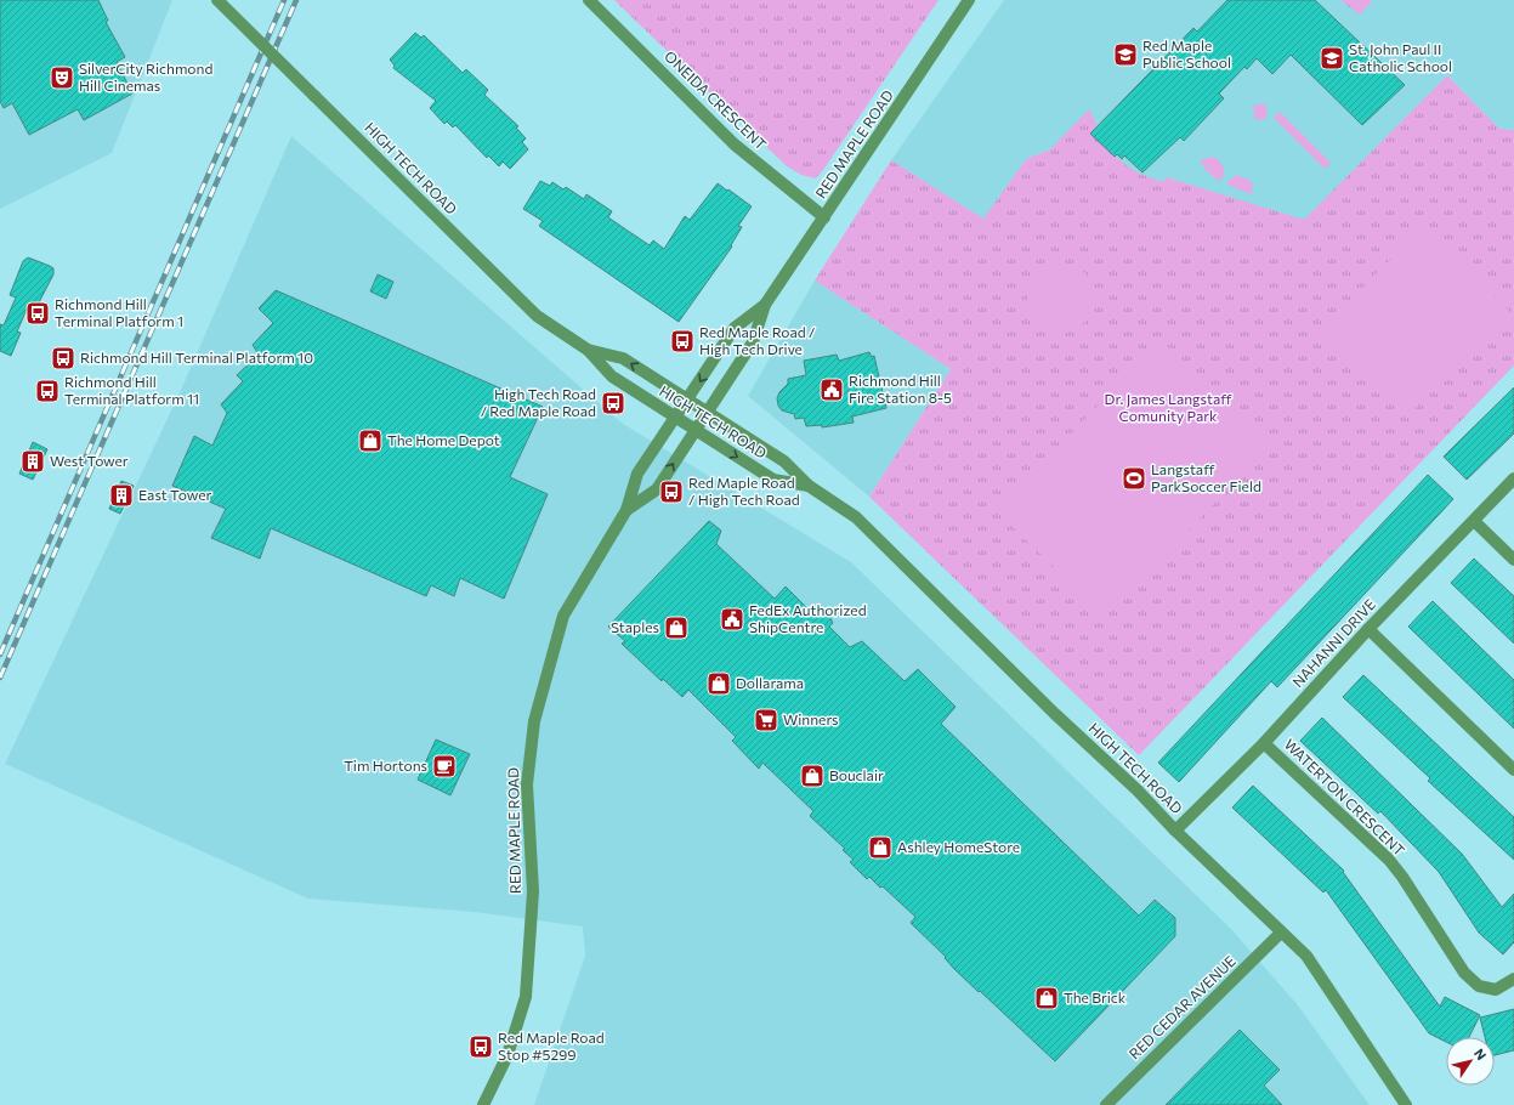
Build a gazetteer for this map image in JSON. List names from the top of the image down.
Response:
{
  "streets": {
    "street": [
      "ONEIDA CRESCENT",
      "RED MAPLE ROAD",
      "HIGH TECH ROAD",
      "NAHANNI DRIVE",
      "WATERTON CRESCENT",
      "RED CEDAR AVENUE"
    ]
  },
  "crossings": [
    ["ONEIDA CRESCENT", "RED MAPLE ROAD"],
    ["RED MAPLE ROAD", "HIGH TECH ROAD"],
    ["HIGH TECH ROAD", "NAHANNI DRIVE"],
    ["HIGH TECH ROAD", "RED CEDAR AVENUE"],
    ["NAHANNI DRIVE", "WATERTON CRESCENT"]
  ],
  "parks": ["Dr. James Langstaff Comunity Park"],
  "places": {
    "school or university": ["Red Maple Public School", "St. John Paul II Catholic School"],
    "theatre": ["SilverCity Richmond Hill Cinemas"],
    "bus stop": [
      "Richmond Hill Terminal Platform 1",
      "Red Maple Road / High Tech Drive",
      "Richmond Hill Terminal Platform 10",
      "Richmond Hill Terminal Platform 11",
      "High Tech Road / Red Maple Road",
      "Red Maple Road / High Tech Road",
      "Red Maple Road Stop #5299"
    ],
    "public building": ["Richmond Hill Fire Station 8-5", "FedEx Authorized ShipCentre"],
    "shop": [
      "The Home Depot",
      "Staples",
      "Dollarama",
      "Bouclair",
      "Ashley HomeStore",
      "The Brick"
    ],
    "building": ["West Tower", "East Tower"],
    "sports": ["Langstaff ParkSoccer Field"],
    "supermarket": ["Winners"],
    "cafe": ["Tim Hortons"]
  },
  "north": "top right"
}
